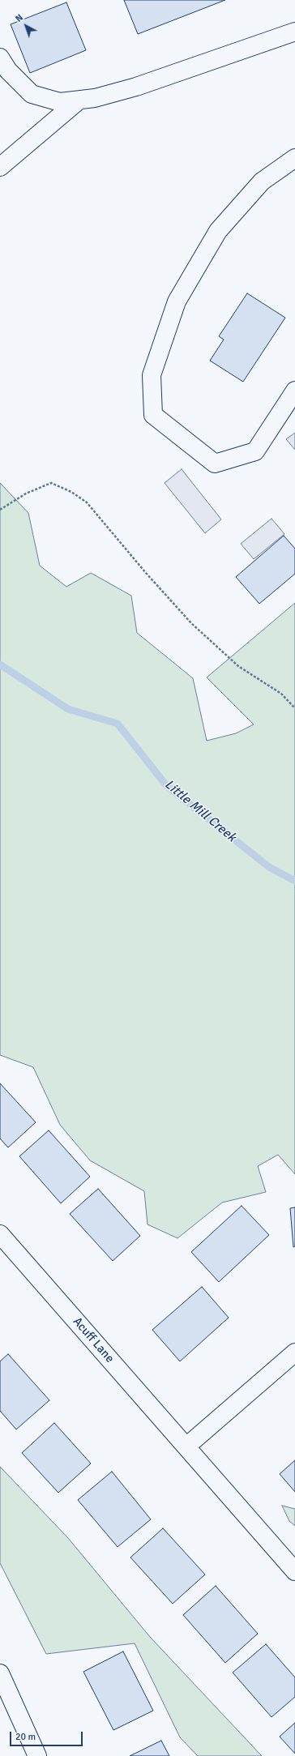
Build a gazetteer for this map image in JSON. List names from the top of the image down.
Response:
{
  "streets": {
    "street": ["Acuff Lane"]
  },
  "water": ["Little Mill Creek"],
  "scale_bar": "20 m",
  "north": "top left"
}
